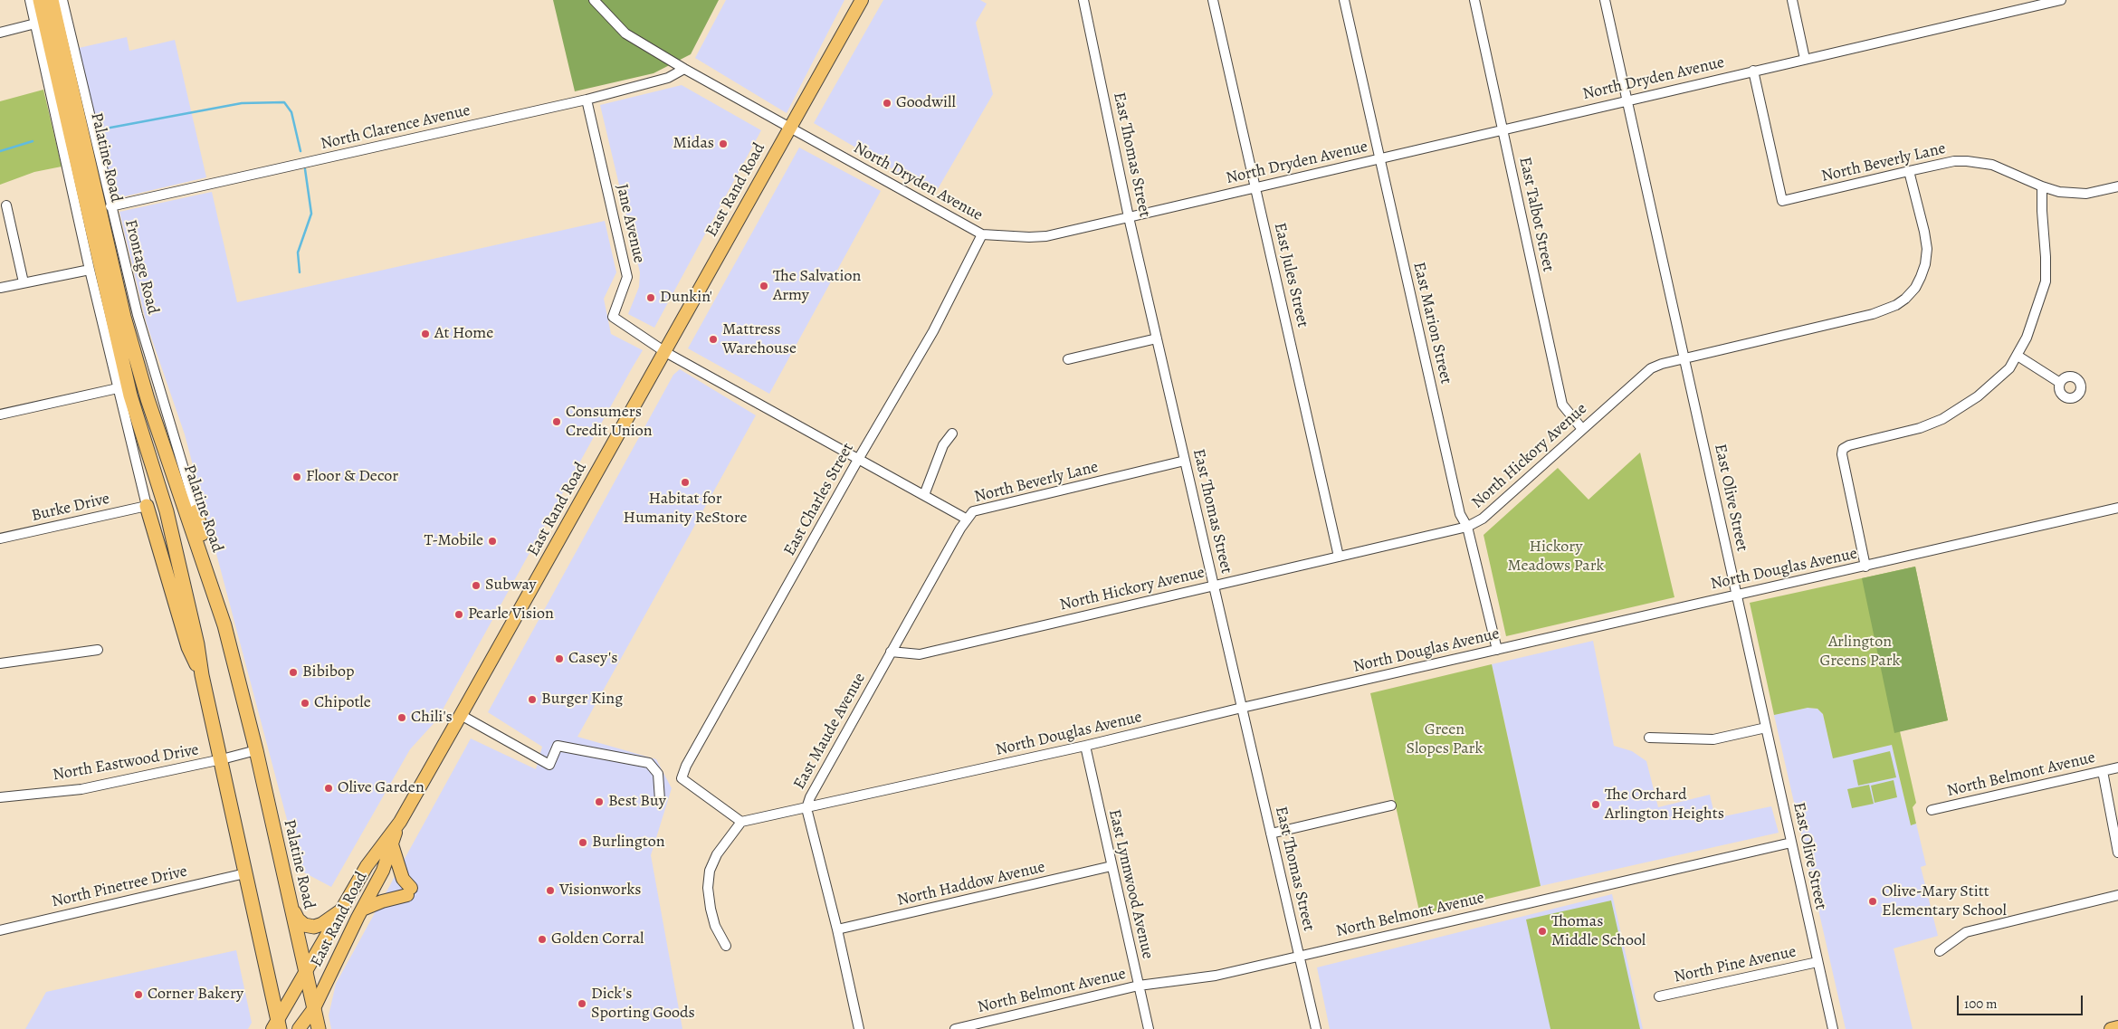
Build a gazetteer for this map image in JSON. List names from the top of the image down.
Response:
{
  "streets": {
    "highway": ["Palatine Road"],
    "main road": ["East Rand Road"],
    "street": [
      "North Dryden Avenue",
      "North Clarence Avenue",
      "East Thomas Street",
      "North Beverly Lane",
      "East Talbot Street",
      "Jane Avenue",
      "Frontage Road",
      "East Jules Street",
      "East Marion Street",
      "North Hickory Avenue",
      "East Olive Street",
      "East Charles Street",
      "Burke Drive",
      "North Douglas Avenue",
      "East Maude Avenue",
      "North Eastwood Drive",
      "North Belmont Avenue",
      "North Haddow Avenue",
      "East Lynnwood Avenue",
      "North Pinetree Drive",
      "North Pine Avenue"
    ]
  },
  "crossings": [
    ["North Dryden Avenue", "North Clarence Avenue"],
    ["North Dryden Avenue", "East Thomas Street"],
    ["North Dryden Avenue", "North Beverly Lane"],
    ["North Dryden Avenue", "East Rand Road"],
    ["North Dryden Avenue", "East Talbot Street"],
    ["North Dryden Avenue", "East Jules Street"],
    ["North Dryden Avenue", "East Marion Street"],
    ["North Dryden Avenue", "East Olive Street"],
    ["North Dryden Avenue", "East Charles Street"],
    ["North Clarence Avenue", "Jane Avenue"],
    ["North Clarence Avenue", "Frontage Road"],
    ["East Thomas Street", "North Beverly Lane"],
    ["East Thomas Street", "North Hickory Avenue"],
    ["East Thomas Street", "North Douglas Avenue"],
    ["East Thomas Street", "North Belmont Avenue"],
    ["Palatine Road", "East Rand Road"],
    ["Palatine Road", "North Eastwood Drive"],
    ["Palatine Road", "North Pinetree Drive"],
    ["North Beverly Lane", "East Rand Road"],
    ["North Beverly Lane", "Jane Avenue"],
    ["North Beverly Lane", "North Hickory Avenue"],
    ["North Beverly Lane", "East Charles Street"],
    ["North Beverly Lane", "East Maude Avenue"],
    ["East Rand Road", "Jane Avenue"],
    ["East Talbot Street", "North Hickory Avenue"],
    ["East Jules Street", "North Hickory Avenue"],
    ["East Marion Street", "North Hickory Avenue"],
    ["East Marion Street", "North Douglas Avenue"],
    ["North Hickory Avenue", "East Olive Street"],
    ["North Hickory Avenue", "East Maude Avenue"],
    ["East Olive Street", "North Douglas Avenue"],
    ["East Olive Street", "North Belmont Avenue"],
    ["East Olive Street", "North Pine Avenue"],
    ["East Charles Street", "North Douglas Avenue"],
    ["North Douglas Avenue", "East Maude Avenue"],
    ["North Douglas Avenue", "East Lynnwood Avenue"],
    ["East Maude Avenue", "North Haddow Avenue"],
    ["North Belmont Avenue", "East Lynnwood Avenue"],
    ["North Haddow Avenue", "East Lynnwood Avenue"]
  ],
  "parks": ["Hickory Meadows Park", "Arlington Greens Park", "Green Slopes Park"],
  "places": [
    "Goodwill",
    "Midas",
    "The Salvation Army",
    "Dunkin'",
    "At Home",
    "Mattress Warehouse",
    "Consumers Credit Union",
    "Floor & Decor",
    "Habitat for Humanity ReStore",
    "T-Mobile",
    "Subway",
    "Pearle Vision",
    "Casey's",
    "Bibibop",
    "Burger King",
    "Chipotle",
    "Chili's",
    "Olive Garden",
    "Best Buy",
    "The Orchard Arlington Heights",
    "Burlington",
    "Visionworks",
    "Olive-Mary Stitt Elementary School",
    "Thomas Middle School",
    "Golden Corral",
    "Corner Bakery",
    "Dick's Sporting Goods"
  ],
  "scale_bar": "100 m"
}
